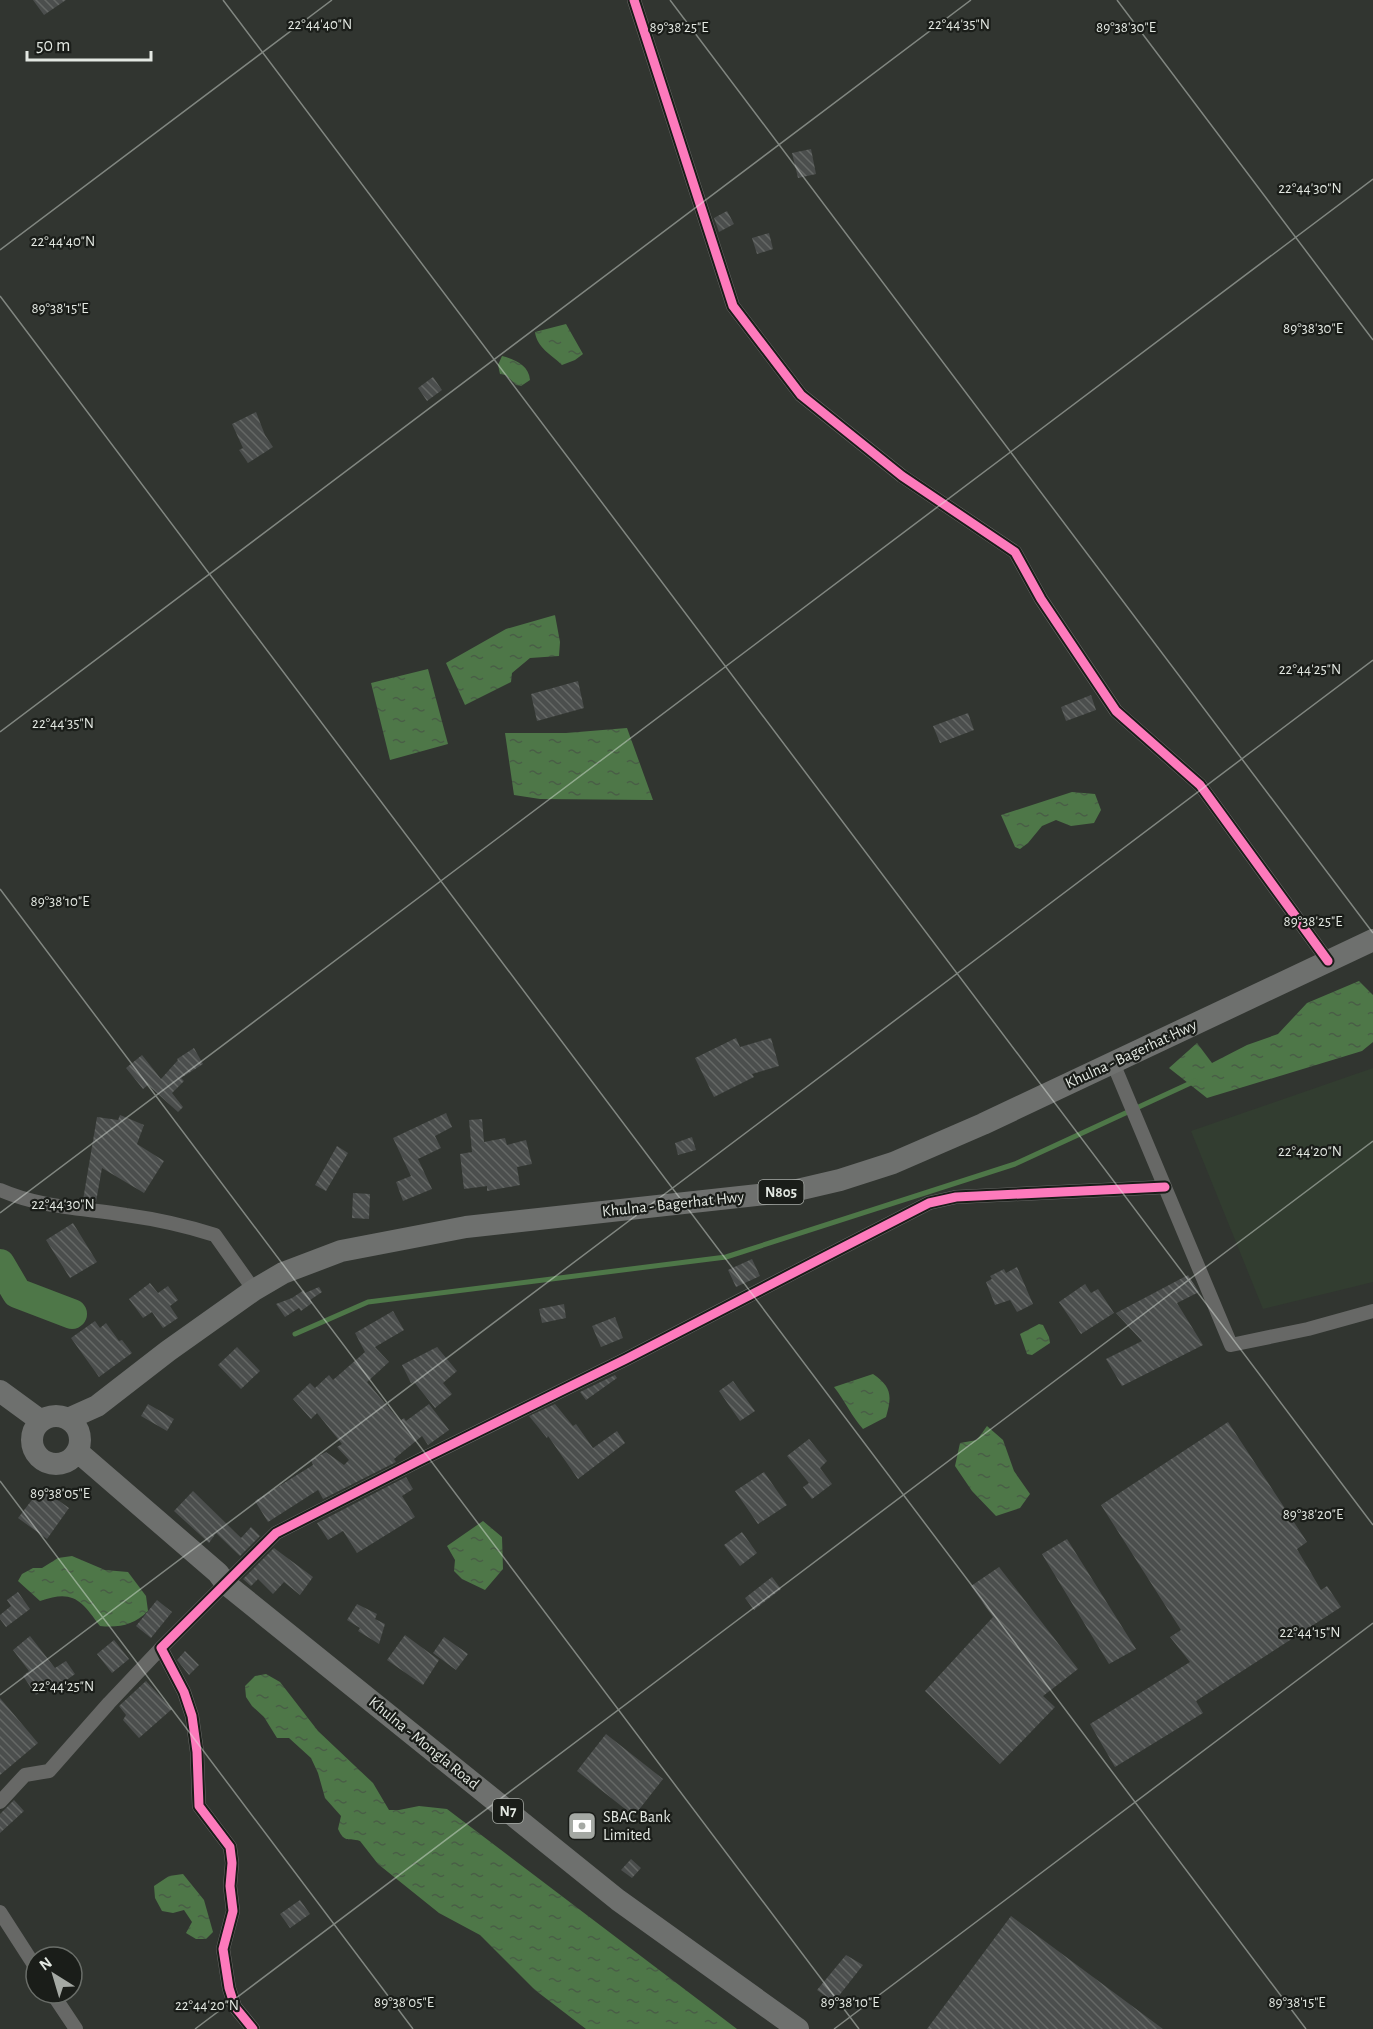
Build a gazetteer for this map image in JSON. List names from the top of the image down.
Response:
{
  "streets": {
    "highway": [
      "Khulna - Bagerhat Hwy",
      "N805",
      "Khulna - Mongla Road",
      "N7"
    ]
  },
  "crossings": [
    ["Khulna - Bagerhat Hwy", "Khulna - Mongla Road"]
  ],
  "places": {
    "bank": ["SBAC Bank Limited"]
  },
  "scale_bar": "50 m",
  "north": "top left",
  "coordinates": [
    "22°44'40\"N",
    "22°44'35\"N",
    "89°38'25\"E",
    "89°38'30\"E",
    "22°44'30\"N",
    "89°38'15\"E",
    "22°44'25\"N",
    "89°38'10\"E",
    "22°44'20\"N",
    "89°38'05\"E",
    "89°38'20\"E",
    "22°44'15\"N"
  ]
}
